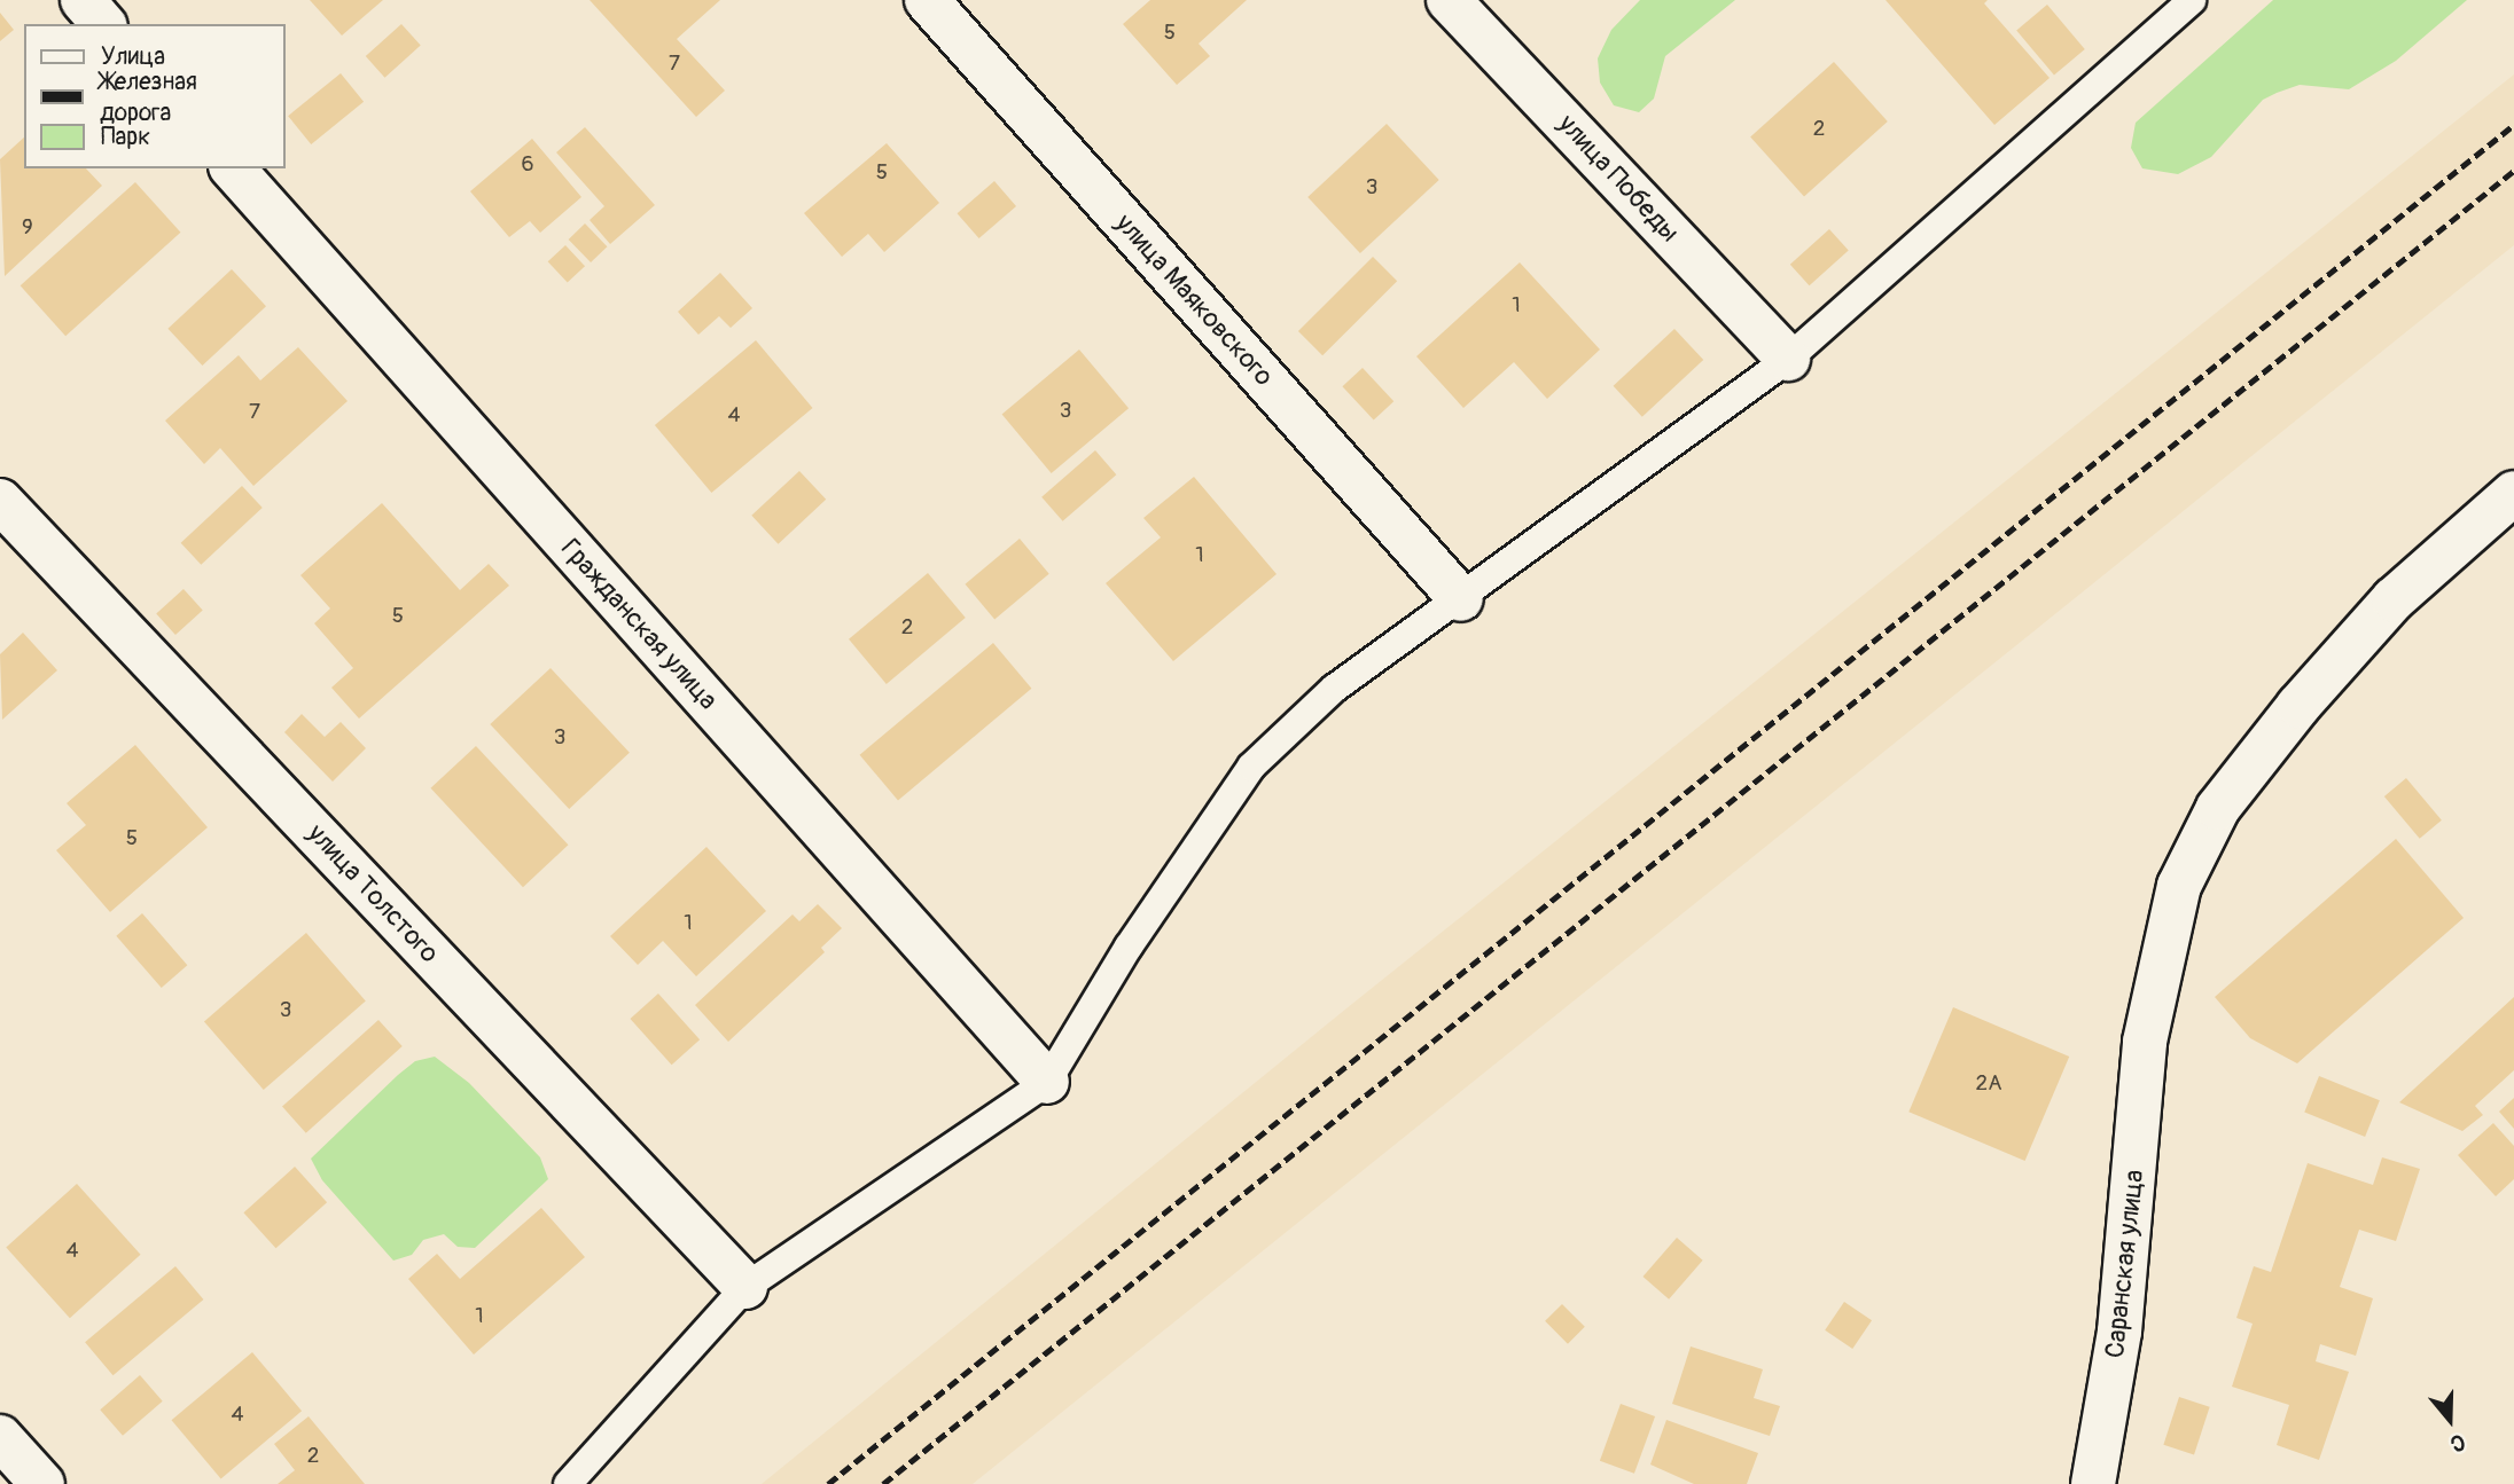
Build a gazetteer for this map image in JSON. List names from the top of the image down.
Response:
{
  "streets": {
    "street": [
      "улица Победы",
      "улица Маяковского",
      "Гражданская улица",
      "улица Толстого",
      "Саранская улица"
    ]
  },
  "house_numbers": [
    "5",
    "7",
    "2",
    "6",
    "5",
    "3",
    "9",
    "1",
    "3",
    "7",
    "4",
    "1",
    "5",
    "2",
    "3",
    "5",
    "1",
    "3",
    "2А",
    "4",
    "1",
    "4",
    "2"
  ],
  "legend": ["Улица", "Железная дорога", "Парк"],
  "north": "bottom"
}
